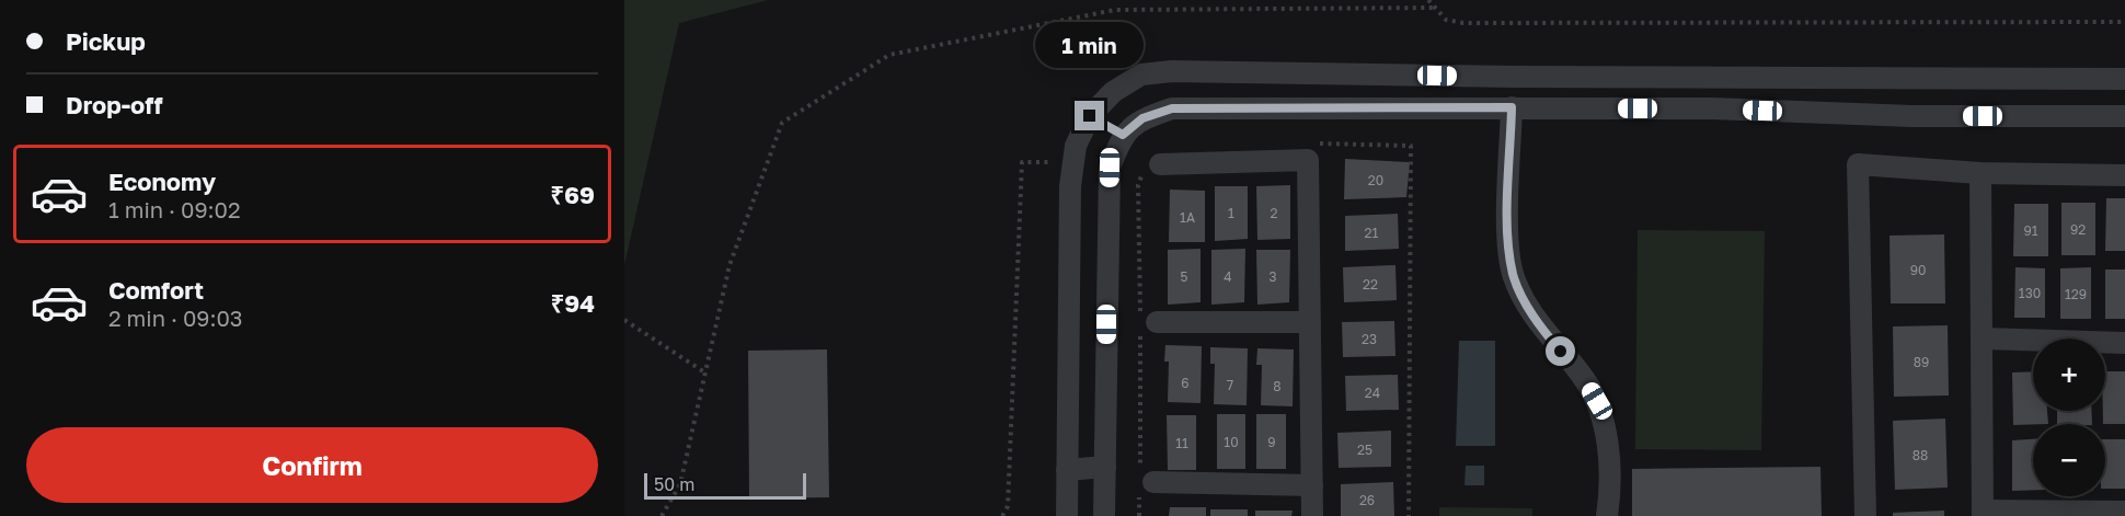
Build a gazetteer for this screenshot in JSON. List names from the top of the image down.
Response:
{
  "house_numbers": [
    "20",
    "1",
    "2",
    "1A",
    "92",
    "91",
    "21",
    "90",
    "5",
    "4",
    "3",
    "22",
    "130",
    "129",
    "23",
    "89",
    "6",
    "7",
    "8",
    "24",
    "10",
    "9",
    "11",
    "25",
    "88",
    "26"
  ],
  "scale_bar": "50 m",
  "page": {
    "banner": ["Pickup", "Drop-off"],
    "bubble": "1 min",
    "list": [
      {
        "name": "Economy",
        "note": "1 min · 09:02",
        "value": "₹69"
      },
      {
        "name": "Comfort",
        "note": "2 min · 09:03",
        "value": "₹94"
      }
    ],
    "map_buttons": ["+", "−"],
    "buttons": "Confirm",
    "scale": "50 m"
  }
}
